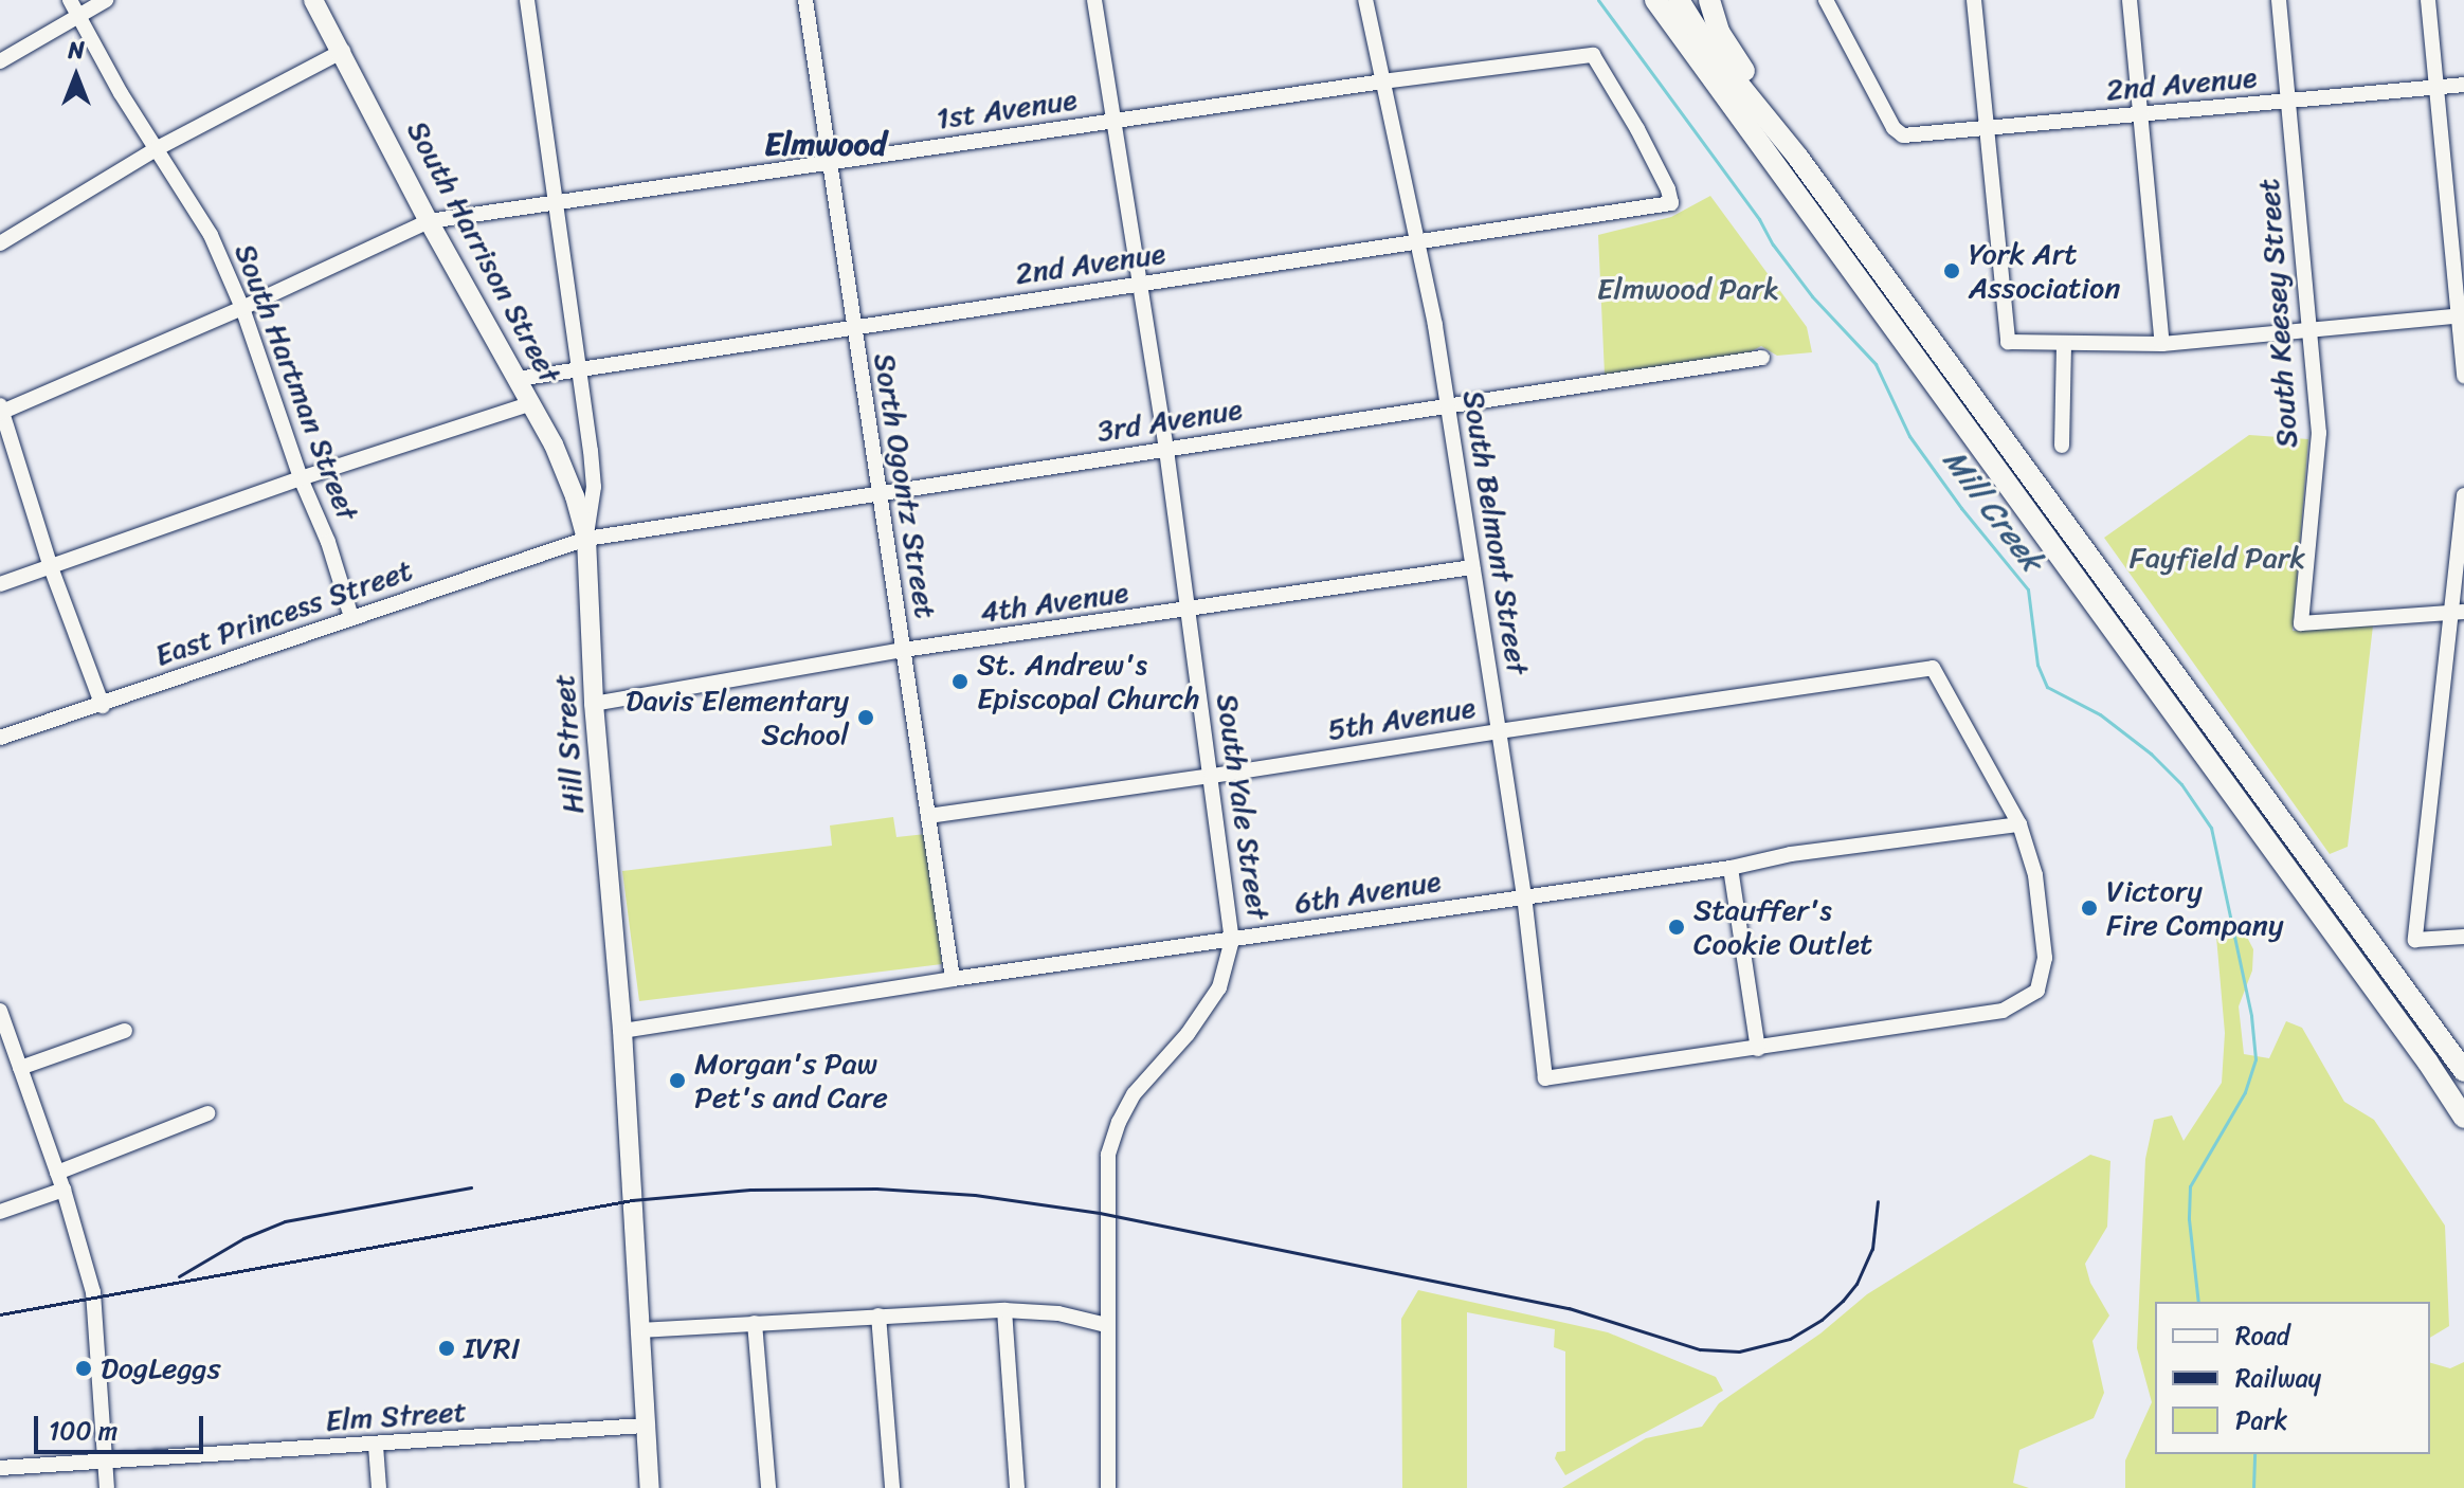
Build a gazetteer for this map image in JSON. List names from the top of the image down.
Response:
{
  "streets": {
    "main road": ["South Harrison Street", "Hill Street"],
    "street": [
      "2nd Avenue",
      "1st Avenue",
      "South Keesey Street",
      "South Hartman Street",
      "3rd Avenue",
      "Sorth Ogontz Street",
      "South Belmont Street",
      "4th Avenue",
      "East Princess Street",
      "5th Avenue",
      "South Yale Street",
      "6th Avenue",
      "Elm Street"
    ]
  },
  "crossings": [
    ["2nd Avenue", "1st Avenue"],
    ["2nd Avenue", "South Harrison Street"],
    ["2nd Avenue", "South Keesey Street"],
    ["2nd Avenue", "Sorth Ogontz Street"],
    ["2nd Avenue", "South Belmont Street"],
    ["2nd Avenue", "Hill Street"],
    ["2nd Avenue", "South Yale Street"],
    ["1st Avenue", "South Harrison Street"],
    ["1st Avenue", "South Hartman Street"],
    ["1st Avenue", "Sorth Ogontz Street"],
    ["1st Avenue", "South Belmont Street"],
    ["1st Avenue", "Hill Street"],
    ["1st Avenue", "South Yale Street"],
    ["South Harrison Street", "3rd Avenue"],
    ["South Harrison Street", "East Princess Street"],
    ["South Harrison Street", "Hill Street"],
    ["South Hartman Street", "East Princess Street"],
    ["3rd Avenue", "Sorth Ogontz Street"],
    ["3rd Avenue", "South Belmont Street"],
    ["3rd Avenue", "East Princess Street"],
    ["3rd Avenue", "Hill Street"],
    ["3rd Avenue", "South Yale Street"],
    ["Sorth Ogontz Street", "4th Avenue"],
    ["Sorth Ogontz Street", "5th Avenue"],
    ["Sorth Ogontz Street", "6th Avenue"],
    ["South Belmont Street", "4th Avenue"],
    ["South Belmont Street", "5th Avenue"],
    ["South Belmont Street", "6th Avenue"],
    ["4th Avenue", "Hill Street"],
    ["4th Avenue", "South Yale Street"],
    ["East Princess Street", "Hill Street"],
    ["5th Avenue", "South Yale Street"],
    ["5th Avenue", "6th Avenue"],
    ["Hill Street", "6th Avenue"],
    ["Hill Street", "Elm Street"],
    ["South Yale Street", "6th Avenue"]
  ],
  "districts": ["Elmwood"],
  "water": ["Mill Creek"],
  "parks": ["Elmwood Park", "Fayfield Park"],
  "places": [
    "York Art Association",
    "St. Andrew's Episcopal Church",
    "Davis Elementary School",
    "Victory Fire Company",
    "Stauffer's Cookie Outlet",
    "Morgan's Paw Pet's and Care",
    "IVRI",
    "DogLeggs"
  ],
  "legend": ["Road", "Railway", "Park"],
  "scale_bar": "100 m",
  "north": "top"
}
